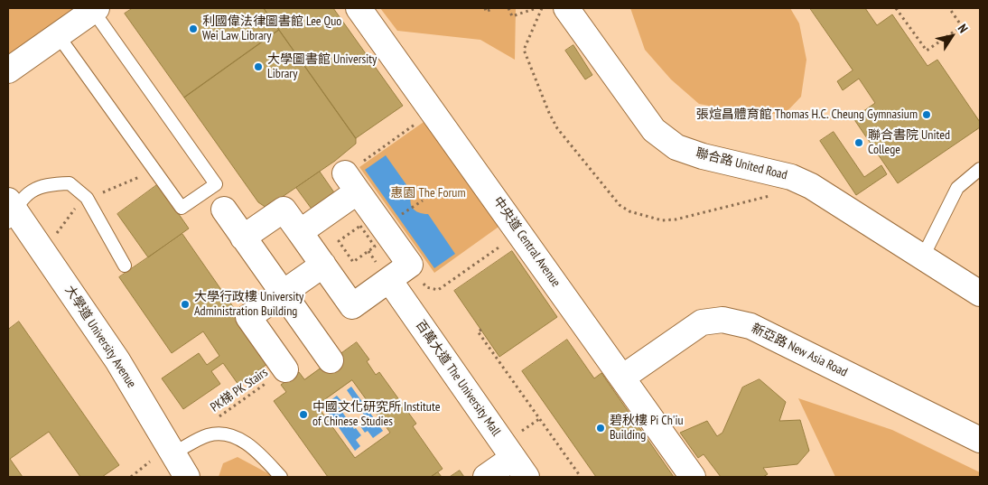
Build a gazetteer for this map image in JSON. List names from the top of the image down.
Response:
{
  "streets": {
    "street": [
      "聯合路 United Road",
      "中央道 Central Avenue",
      "大學道 University Avenue",
      "新亞路 New Asia Road",
      "百萬大道 The University Mall"
    ],
    "path": ["PK梯 PK Stairs"]
  },
  "crossings": [
    ["中央道 Central Avenue", "新亞路 New Asia Road"]
  ],
  "parks": ["惠園 The Forum"],
  "places": [
    "利國偉法律圖書館 Lee Quo Wei Law Library",
    "大學圖書館 University Library",
    "張煊昌體育館 Thomas H.C. Cheung Gymnasium",
    "聯合書院 United College",
    "大學行政樓 University Administration Building",
    "中國文化研究所 Institute of Chinese Studies",
    "碧秋樓 Pi Ch'iu Building"
  ],
  "north": "top right"
}
